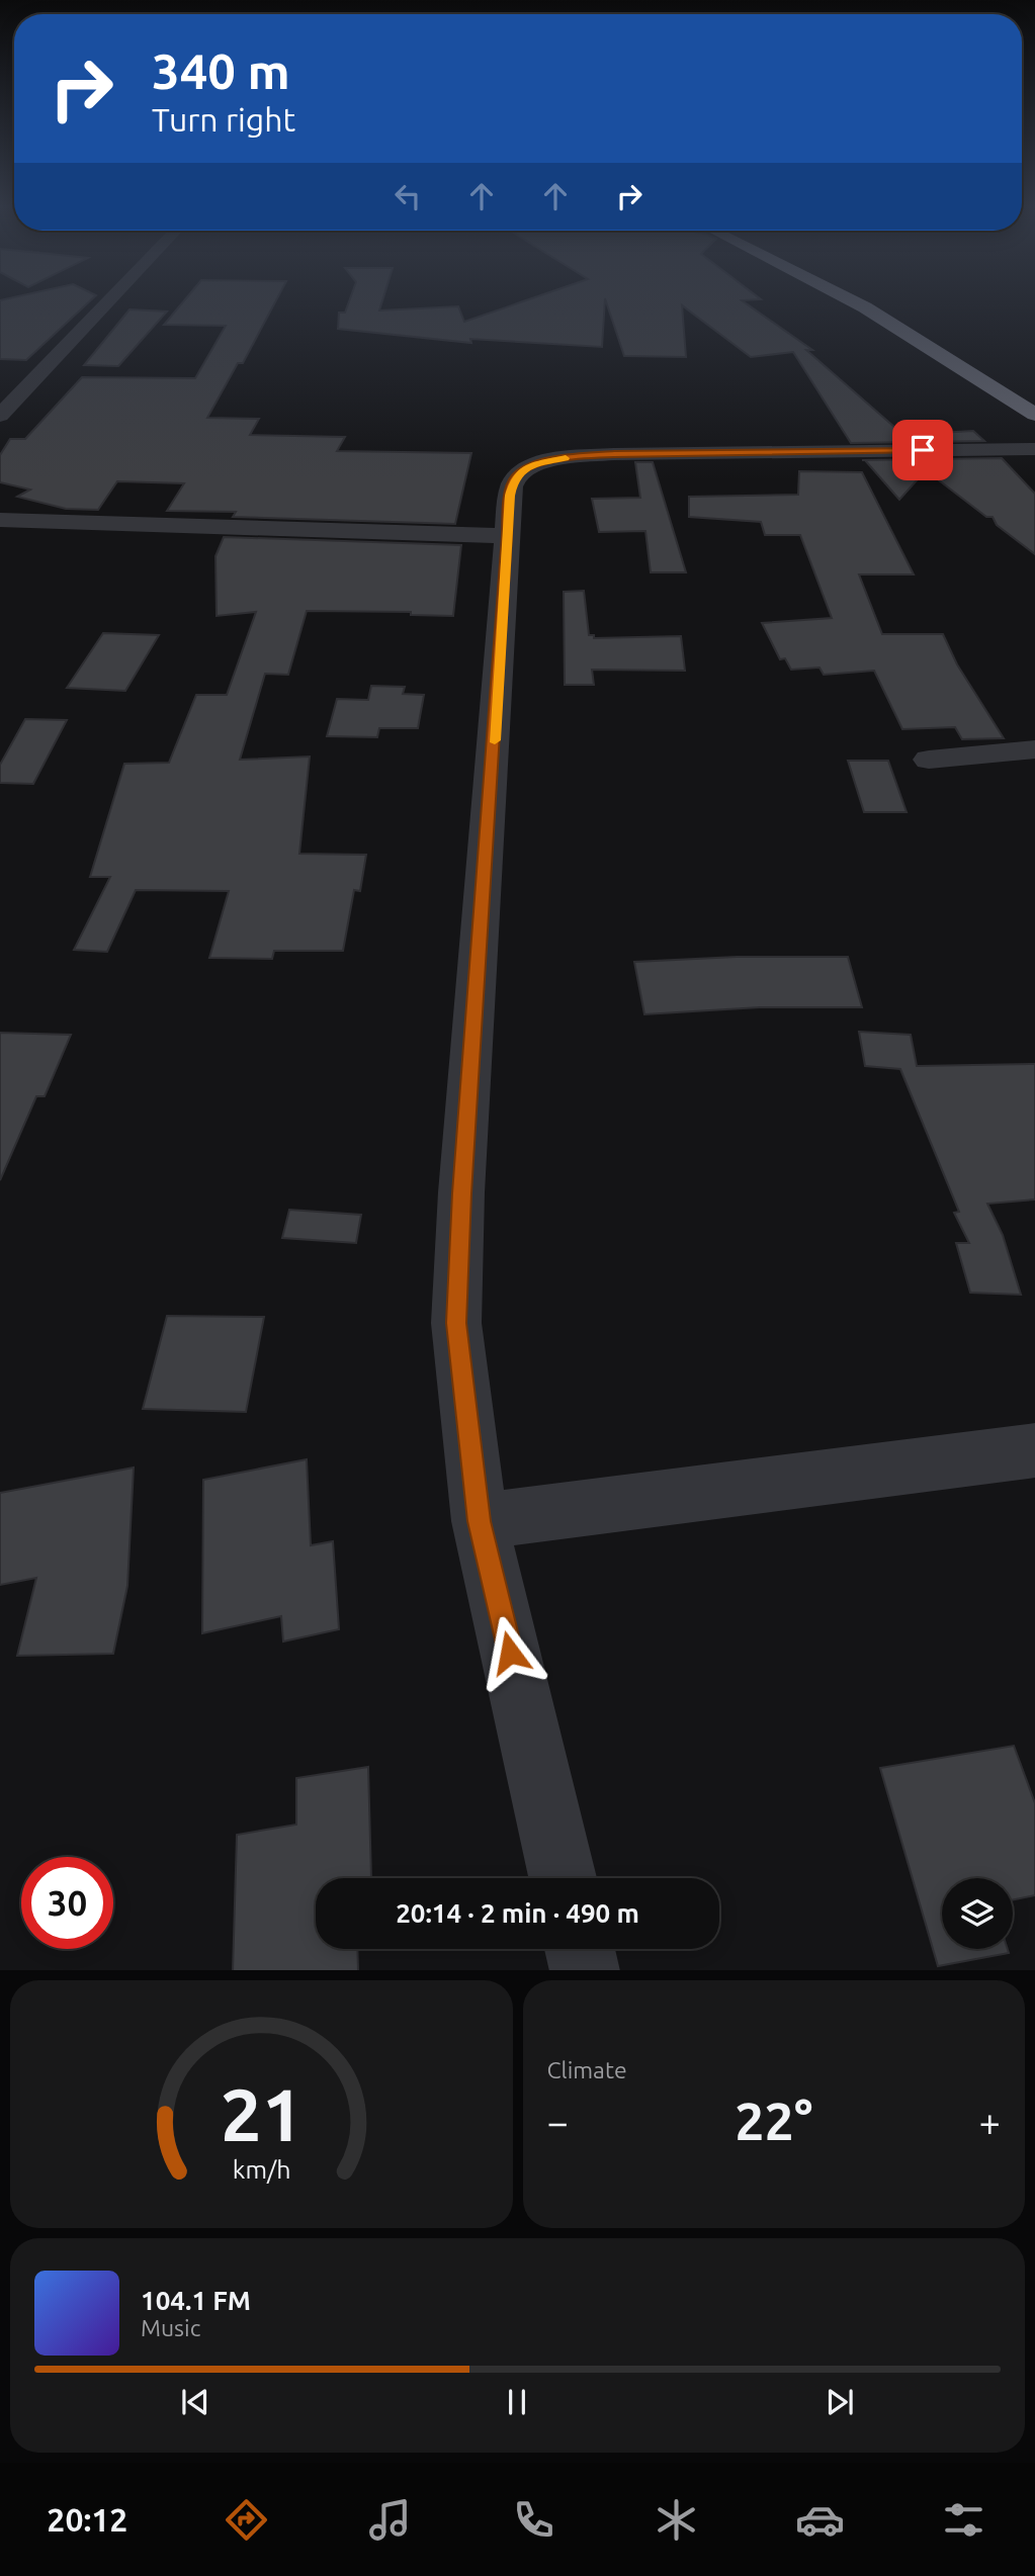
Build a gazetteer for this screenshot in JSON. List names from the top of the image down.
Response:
{
  "page": {
    "turn": ["340 m", "Turn right"],
    "limit": "30",
    "trip": "20:14 · 2 min · 490 m",
    "tile": "Climate",
    "heat": ["−", "22°", "+"],
    "song": ["104.1 FM", "Music"],
    "tabs": "20:12",
    "gauge": ["21", "km/h"]
  }
}
